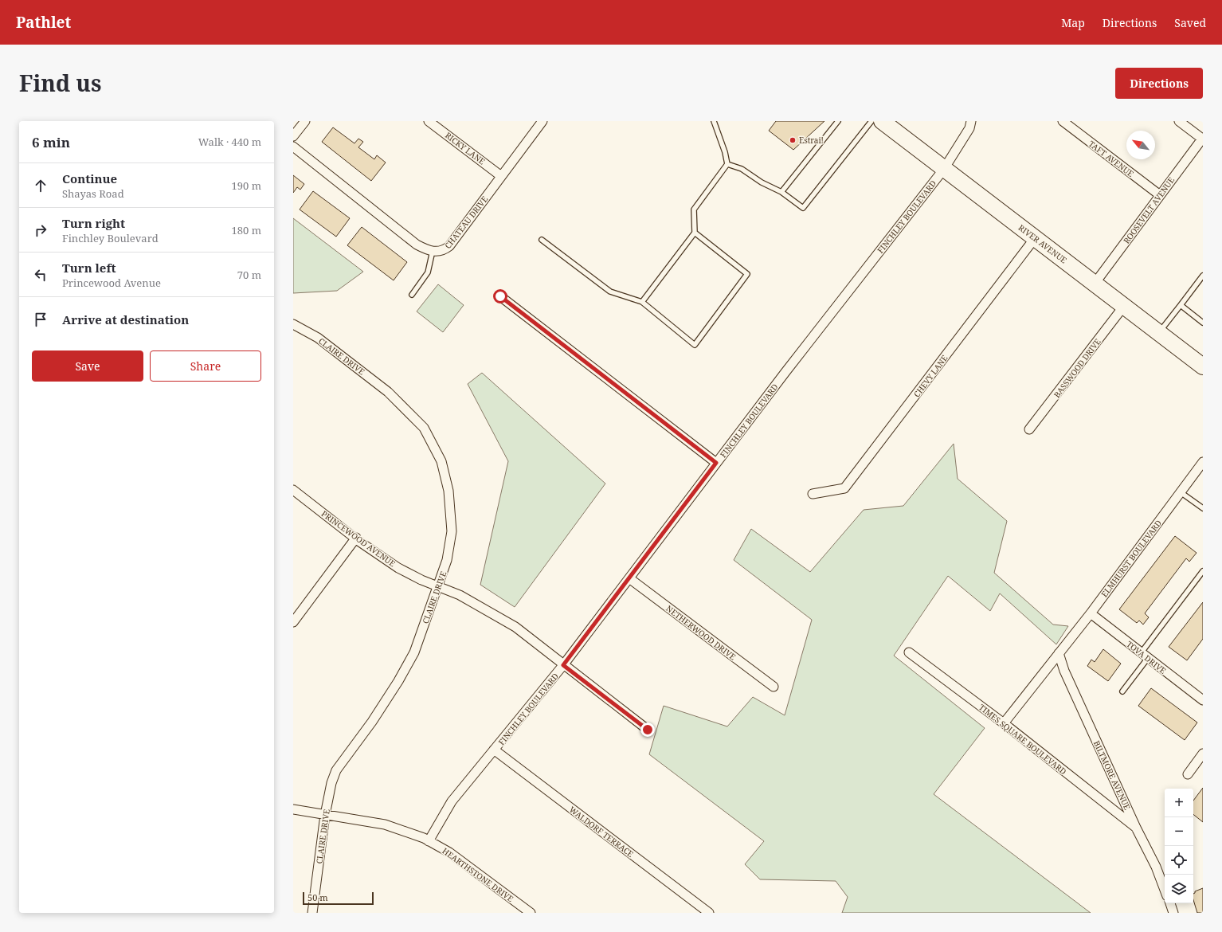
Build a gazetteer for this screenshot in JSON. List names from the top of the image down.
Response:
{
  "streets": {
    "highway": ["RIVER AVENUE"],
    "street": [
      "RICKY LANE",
      "TAFT AVENUE",
      "ROOSEVELT AVENUE",
      "FINCHLEY BOULEVARD",
      "CHATEAU DRIVE",
      "CLAIRE DRIVE",
      "BASSWOOD DRIVE",
      "CHEVY LANE",
      "PRINCEWOOD AVENUE",
      "ELMHURST BOULEVARD",
      "NETHERWOOD DRIVE",
      "TOVA DRIVE",
      "TIMES SQUARE BOULEVARD",
      "BILTMORE AVENUE",
      "WALDORF TERRACE",
      "HEARTHSTONE DRIVE"
    ]
  },
  "crossings": [
    ["RICKY LANE", "CHATEAU DRIVE"],
    ["TAFT AVENUE", "ROOSEVELT AVENUE"],
    ["ROOSEVELT AVENUE", "RIVER AVENUE"],
    ["FINCHLEY BOULEVARD", "RIVER AVENUE"],
    ["FINCHLEY BOULEVARD", "PRINCEWOOD AVENUE"],
    ["FINCHLEY BOULEVARD", "NETHERWOOD DRIVE"],
    ["FINCHLEY BOULEVARD", "WALDORF TERRACE"],
    ["FINCHLEY BOULEVARD", "HEARTHSTONE DRIVE"],
    ["RIVER AVENUE", "BASSWOOD DRIVE"],
    ["RIVER AVENUE", "CHEVY LANE"],
    ["CLAIRE DRIVE", "PRINCEWOOD AVENUE"],
    ["CLAIRE DRIVE", "HEARTHSTONE DRIVE"],
    ["ELMHURST BOULEVARD", "TOVA DRIVE"],
    ["ELMHURST BOULEVARD", "TIMES SQUARE BOULEVARD"],
    ["ELMHURST BOULEVARD", "BILTMORE AVENUE"],
    ["TIMES SQUARE BOULEVARD", "BILTMORE AVENUE"]
  ],
  "places": ["Estrai!"],
  "scale_bar": "50 m",
  "north": "top left",
  "page": {
    "header": "Pathlet",
    "nav": ["Map", "Directions", "Saved"],
    "title": "Find us",
    "buttons": [
      "Directions",
      ["Save", "Share"]
    ],
    "heading": ["6 min", "Walk · 440 m"],
    "list": [
      ["Continue", "Shayas Road", "190 m"],
      ["Turn right", "Finchley Boulevard", "180 m"],
      ["Turn left", "Princewood Avenue", "70 m"],
      "Arrive at destination"
    ],
    "map_buttons": ["+", "−"],
    "scale": "50 m"
  }
}
